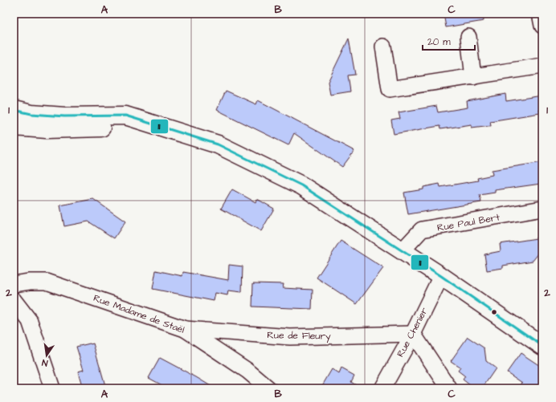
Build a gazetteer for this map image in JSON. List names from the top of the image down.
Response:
{
  "streets": {
    "street": [
      "Rue Paul Bert",
      "Rue Madame de Staël",
      "Rue Chenier",
      "Rue de Fleury"
    ]
  },
  "crossings": [
    ["Rue Madame de Staël", "Rue de Fleury"],
    ["Rue Chenier", "Rue de Fleury"]
  ],
  "lines": ["transit line 11"],
  "scale_bar": "20 m",
  "north": "bottom",
  "grid": {
    "columns": ["A", "B", "C"],
    "rows": ["1", "2"]
  }
}
